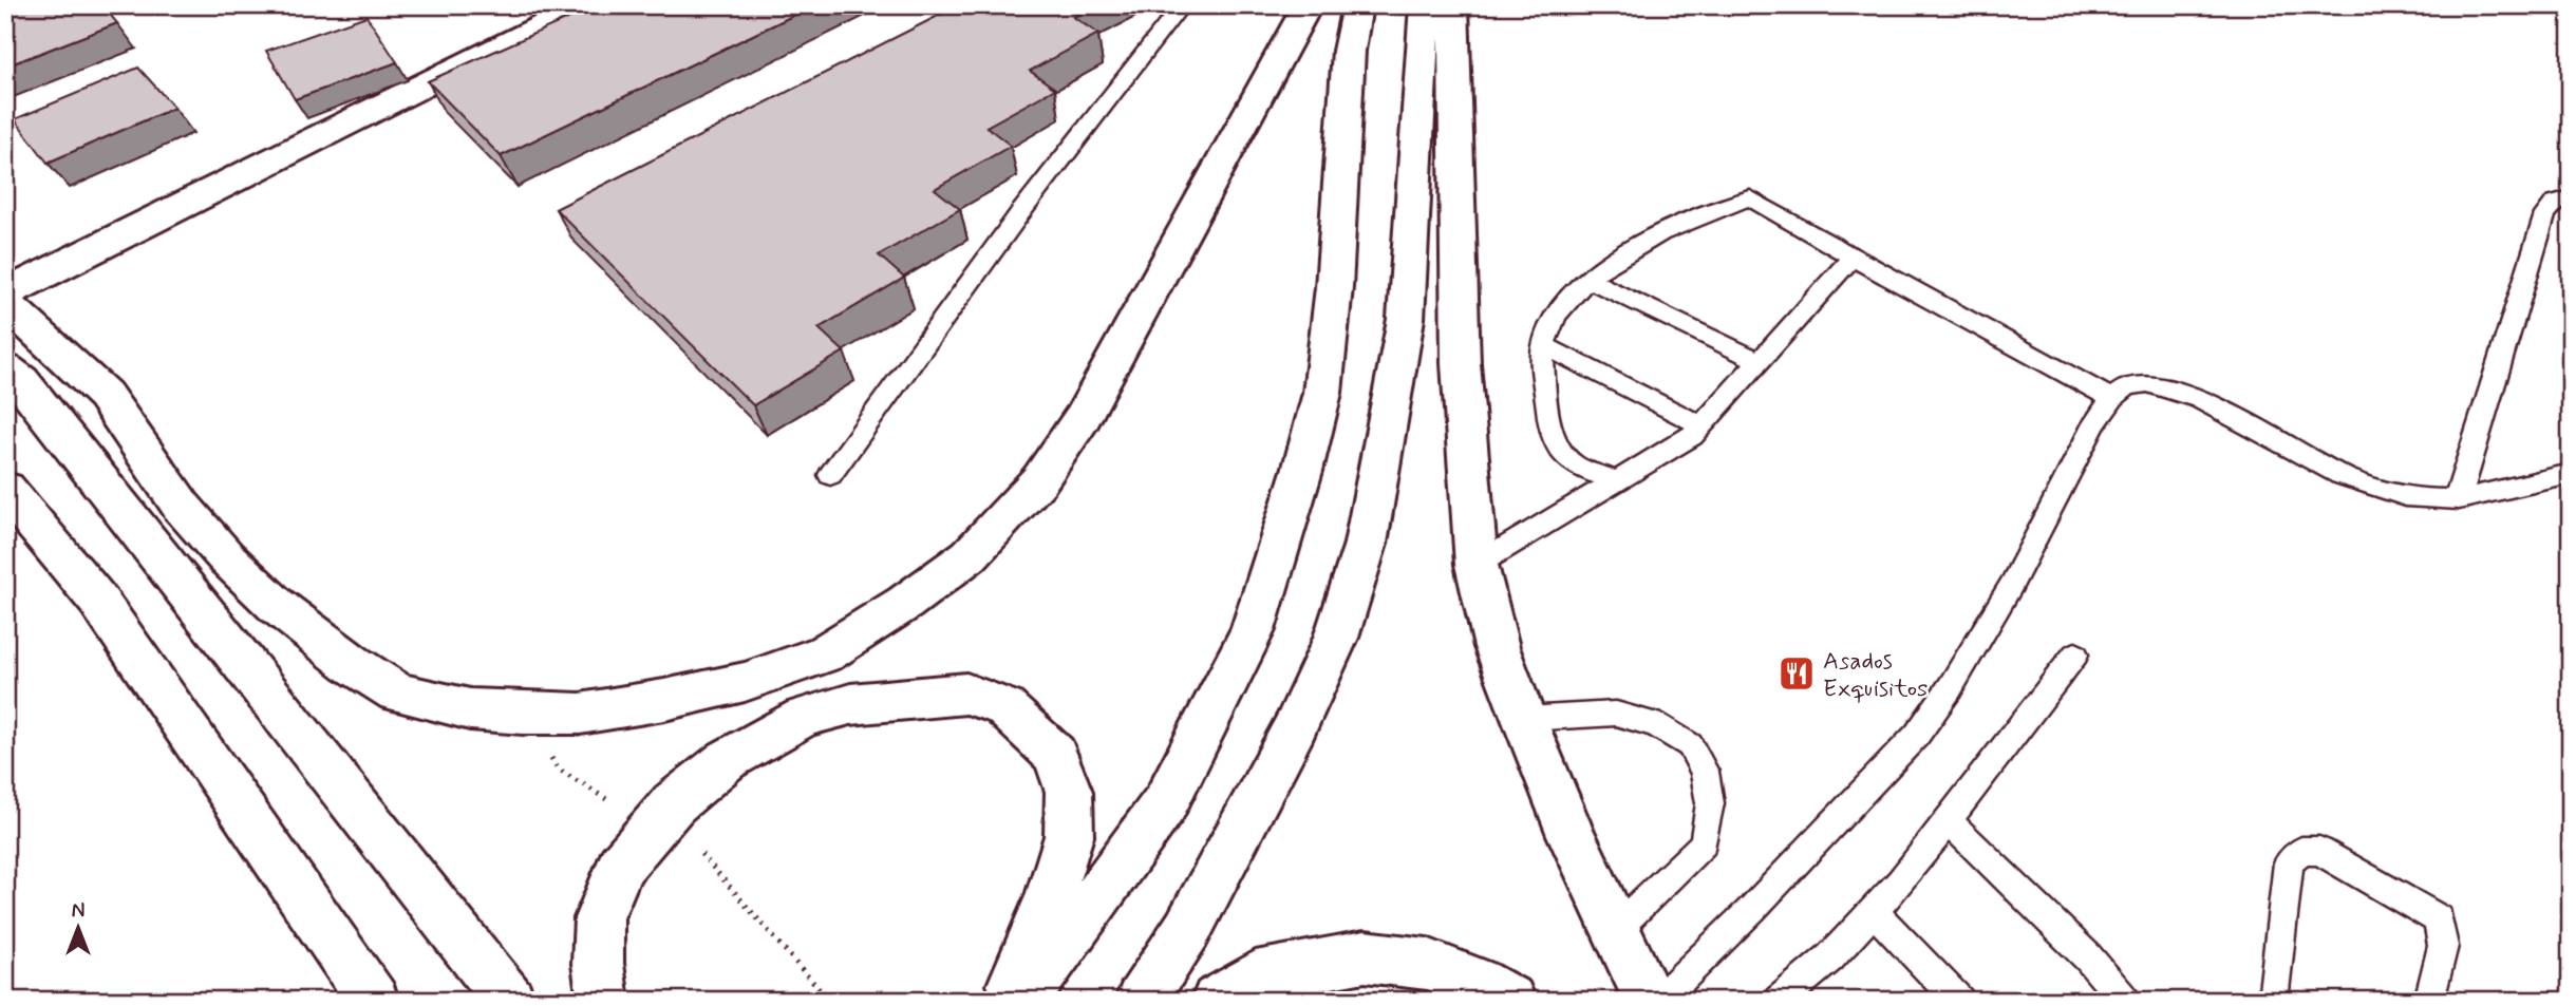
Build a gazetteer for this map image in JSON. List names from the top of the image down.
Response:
{
  "places": {
    "restaurant": ["Asados Exquisitos"]
  },
  "north": "top"
}
